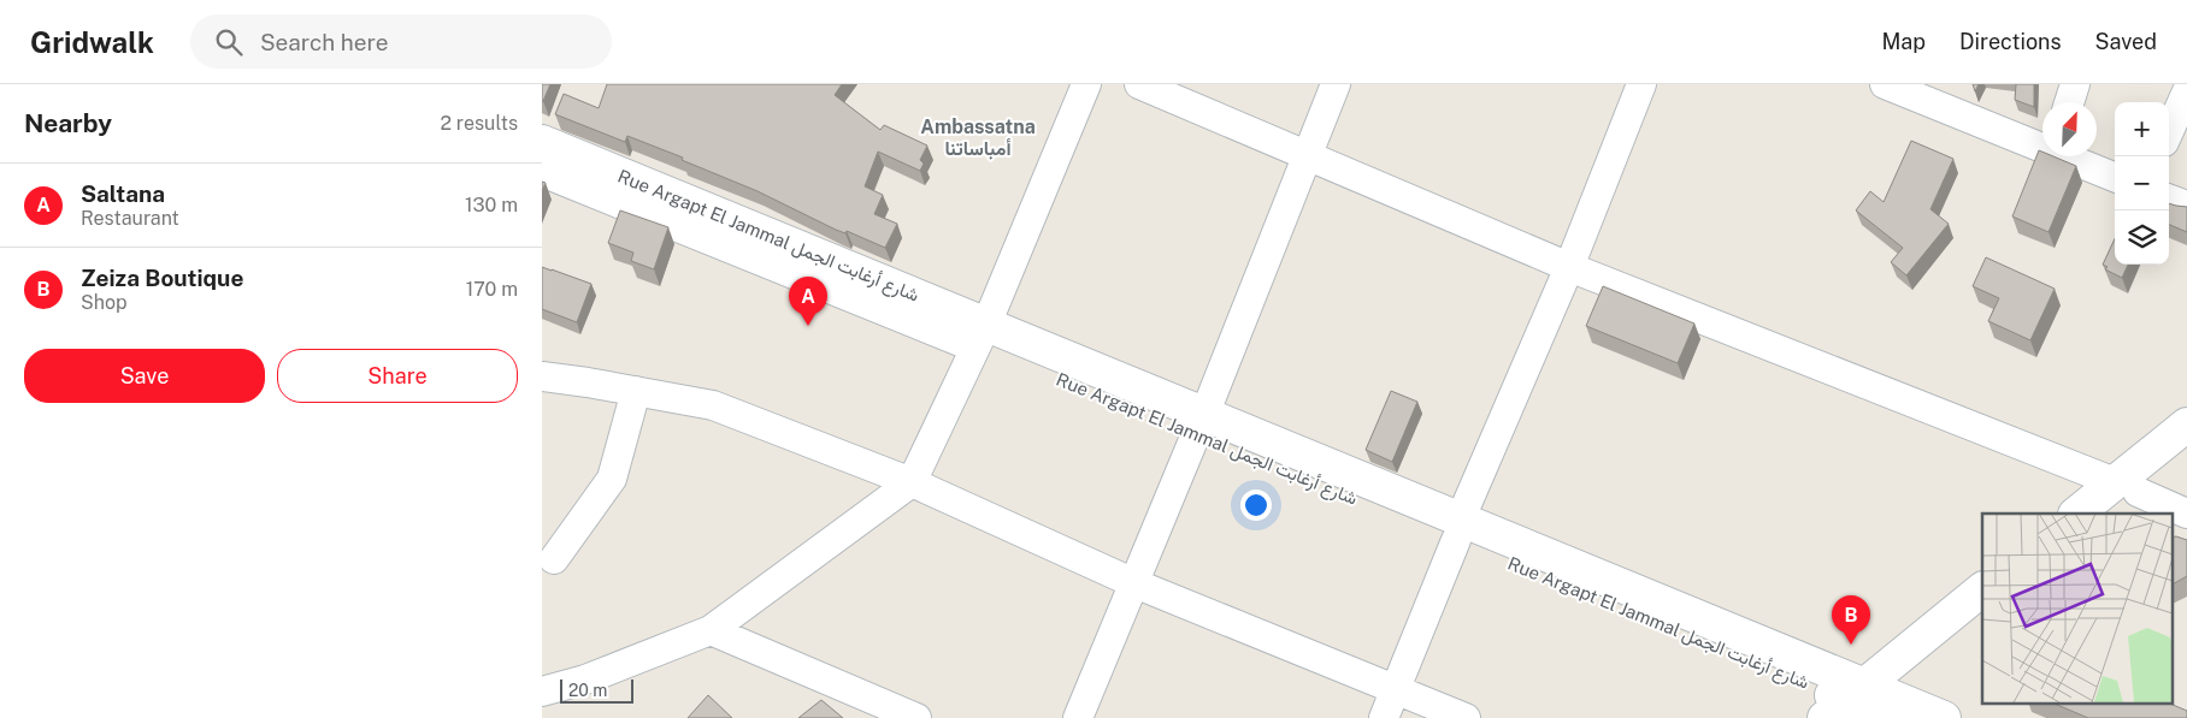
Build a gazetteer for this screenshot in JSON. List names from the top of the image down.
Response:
{
  "streets": {
    "street": ["Rue Argapt El Jammal شارع أرغابت الجمل"]
  },
  "districts": ["Ambassatna أمباساتنا"],
  "scale_bar": "20 m",
  "north": "top right",
  "page": {
    "header": "Gridwalk",
    "search": "Search here",
    "nav": ["Map", "Directions", "Saved"],
    "heading": ["Nearby", "2 results"],
    "map_buttons": ["+", "−"],
    "list": [
      {
        "mark": "A",
        "name": "Saltana",
        "note": "Restaurant",
        "value": "130 m"
      },
      {
        "mark": "B",
        "name": "Zeiza Boutique",
        "note": "Shop",
        "value": "170 m"
      }
    ],
    "pins": ["A", "B"],
    "buttons": ["Save", "Share"],
    "scale": "20 m"
  }
}
